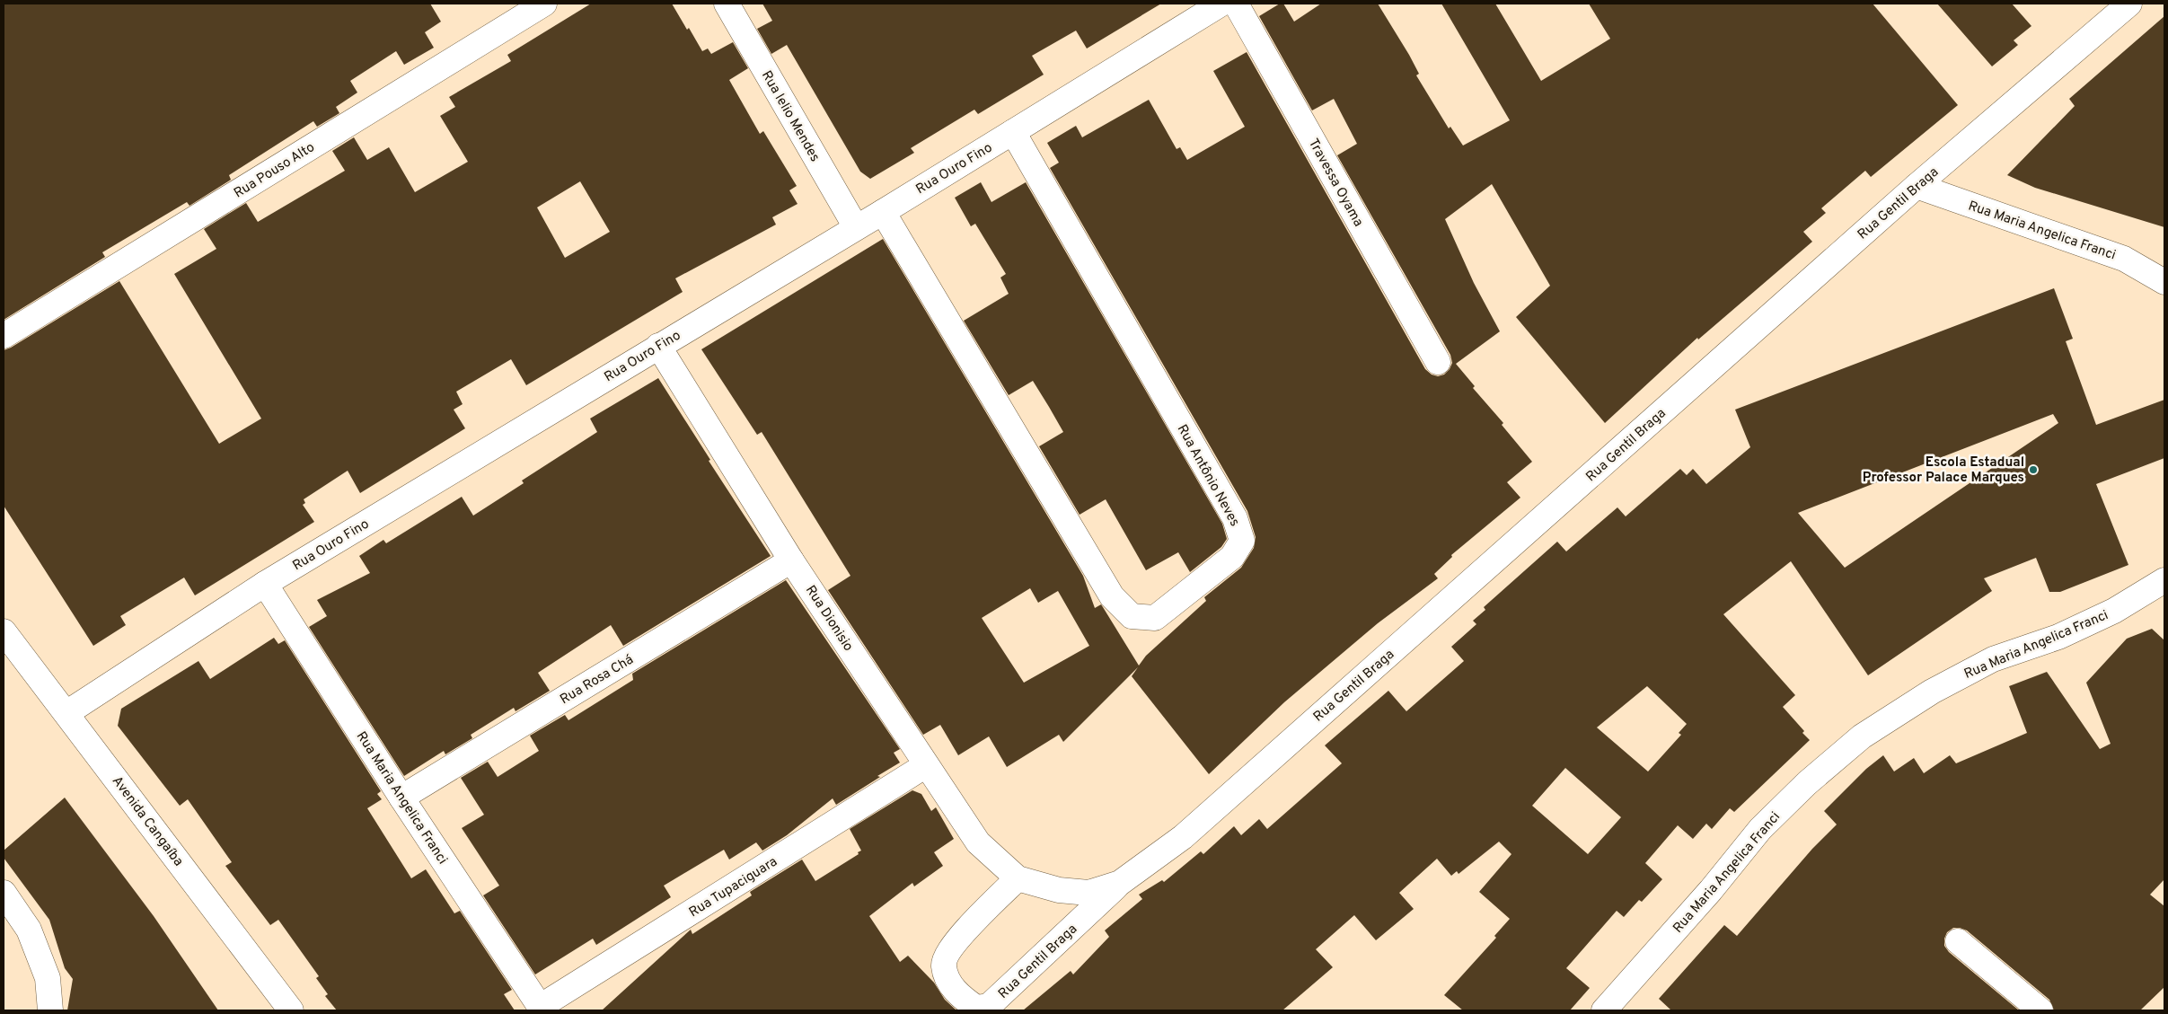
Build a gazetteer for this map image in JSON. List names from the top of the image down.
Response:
{
  "streets": {
    "street": [
      "Rua lelio Mendes",
      "Rua Ouro Fino",
      "Rua Pouso Alto",
      "Travessa Oyama",
      "Rua Gentil Braga",
      "Rua Maria Angelica Franci",
      "Rua Antônio Neves",
      "Rua Dionisio",
      "Rua Rosa Chá",
      "Avenida Cangaíba",
      "Rua Tupaciguara"
    ]
  },
  "crossings": [
    ["Rua lelio Mendes", "Rua Ouro Fino"],
    ["Rua Ouro Fino", "Rua Maria Angelica Franci"],
    ["Rua Ouro Fino", "Rua Antônio Neves"],
    ["Rua Ouro Fino", "Rua Dionisio"],
    ["Rua Ouro Fino", "Avenida Cangaíba"],
    ["Rua Gentil Braga", "Rua Maria Angelica Franci"],
    ["Rua Gentil Braga", "Rua Dionisio"],
    ["Rua Maria Angelica Franci", "Rua Rosa Chá"],
    ["Rua Maria Angelica Franci", "Rua Tupaciguara"],
    ["Rua Dionisio", "Rua Rosa Chá"],
    ["Rua Dionisio", "Rua Tupaciguara"]
  ],
  "places": ["Escola Estadual Professor Palace Marques"]
}
